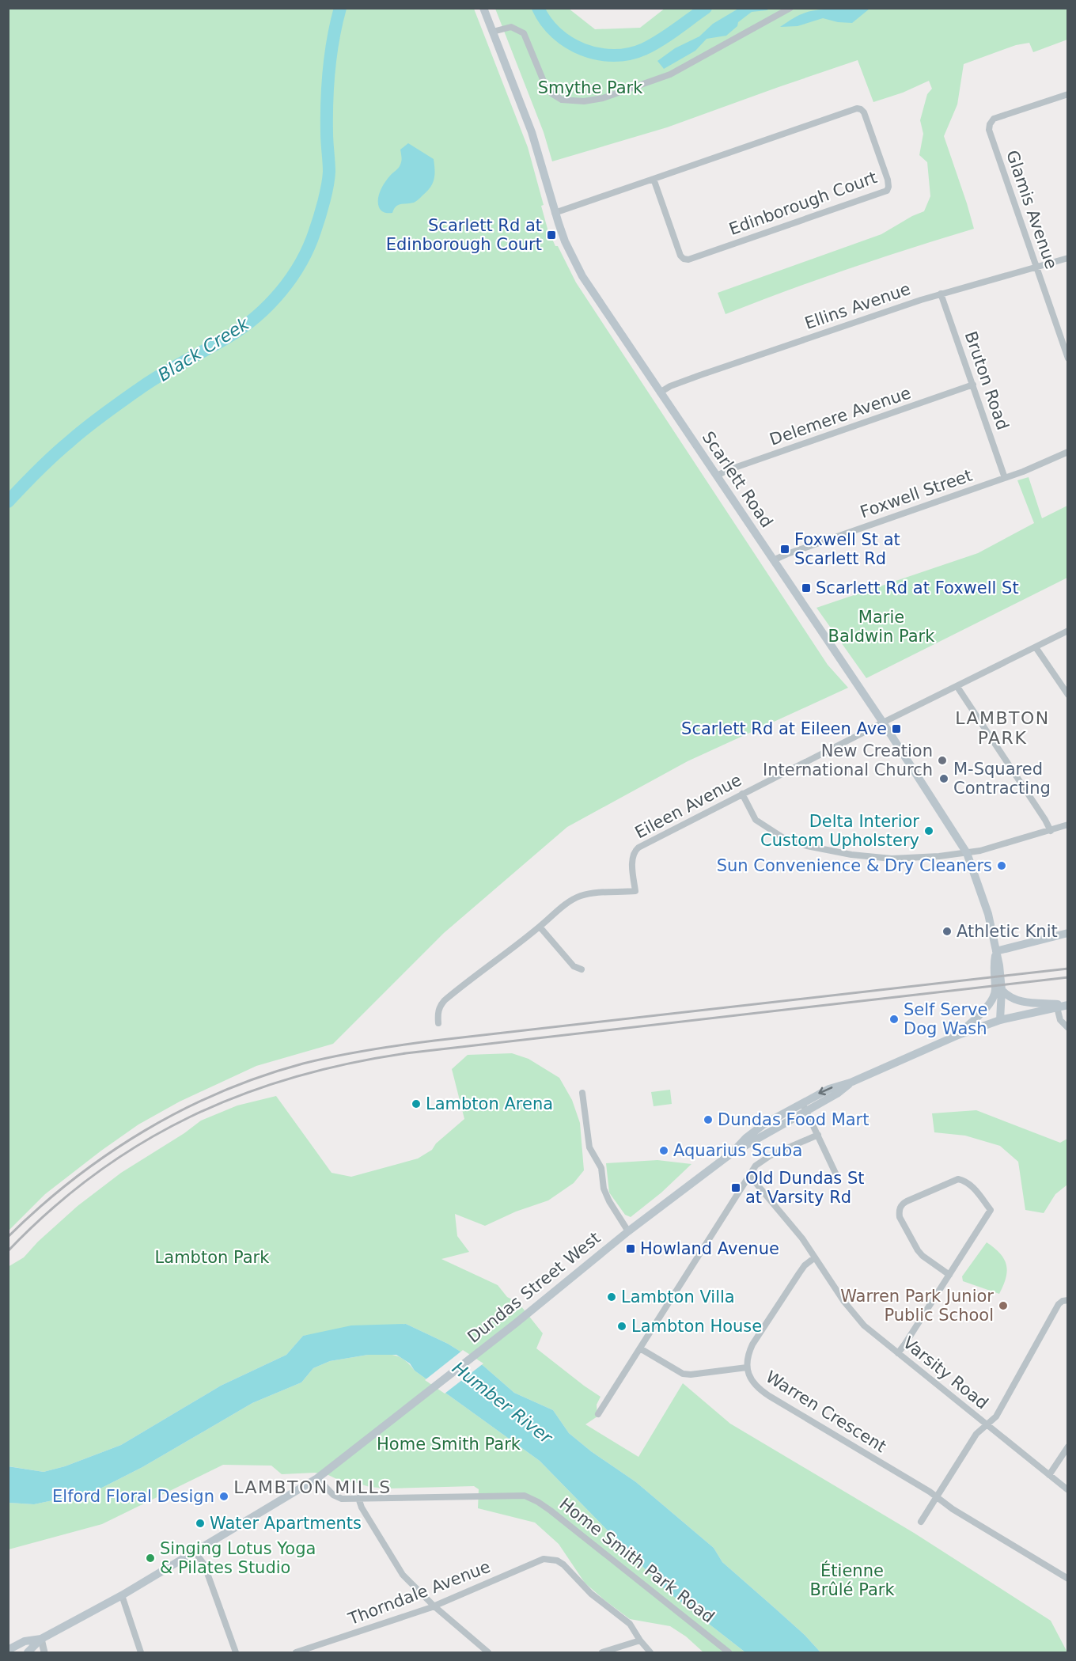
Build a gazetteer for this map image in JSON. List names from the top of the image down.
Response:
{
  "streets": {
    "main road": ["Scarlett Road", "Dundas Street West"],
    "street": [
      "Edinborough Court",
      "Glamis Avenue",
      "Ellins Avenue",
      "Bruton Road",
      "Delemere Avenue",
      "Foxwell Street",
      "Eileen Avenue",
      "Varsity Road",
      "Warren Crescent",
      "Home Smith Park Road",
      "Thorndale Avenue"
    ]
  },
  "crossings": [
    ["Edinborough Court", "Scarlett Road"],
    ["Glamis Avenue", "Ellins Avenue"],
    ["Ellins Avenue", "Bruton Road"],
    ["Ellins Avenue", "Scarlett Road"],
    ["Bruton Road", "Delemere Avenue"],
    ["Bruton Road", "Foxwell Street"],
    ["Delemere Avenue", "Scarlett Road"],
    ["Scarlett Road", "Foxwell Street"],
    ["Scarlett Road", "Eileen Avenue"],
    ["Scarlett Road", "Dundas Street West"],
    ["Varsity Road", "Warren Crescent"]
  ],
  "districts": ["LAMBTON PARK", "LAMBTON MILLS"],
  "water": ["Black Creek", "Humber River"],
  "parks": [
    "Smythe Park",
    "Marie Baldwin Park",
    "Lambton Park",
    "Home Smith Park",
    "Étienne Brûlé Park"
  ],
  "places": {
    "transit": [
      "Scarlett Rd at Edinborough Court",
      "Foxwell St at Scarlett Rd",
      "Scarlett Rd at Foxwell St",
      "Scarlett Rd at Eileen Ave",
      "Old Dundas St at Varsity Rd",
      "Howland Avenue"
    ],
    "other": [
      "New Creation International Church",
      "M-Squared Contracting",
      "Delta Interior Custom Upholstery",
      "Sun Convenience & Dry Cleaners",
      "Athletic Knit",
      "Self Serve Dog Wash",
      "Lambton Arena",
      "Dundas Food Mart",
      "Aquarius Scuba",
      "Lambton Villa",
      "Warren Park Junior Public School",
      "Lambton House",
      "Elford Floral Design",
      "Water Apartments",
      "Singing Lotus Yoga & Pilates Studio"
    ]
  }
}
